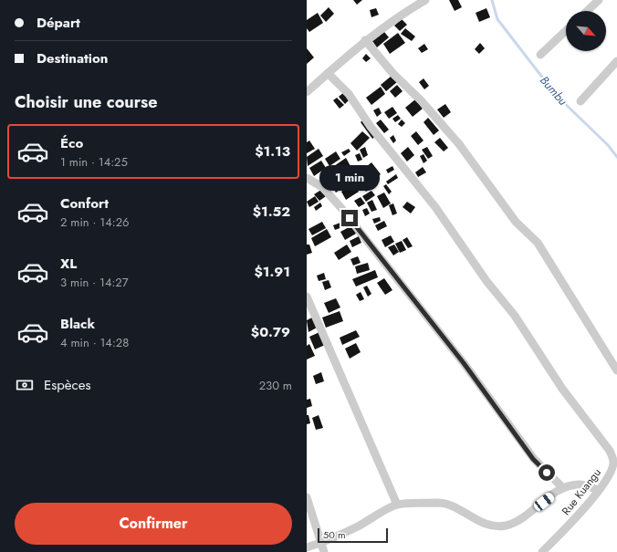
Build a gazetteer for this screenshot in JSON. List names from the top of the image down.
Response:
{
  "streets": {
    "street": ["Rue Kuangu"]
  },
  "water": ["Bumbu"],
  "scale_bar": "50 m",
  "north": "bottom right",
  "page": {
    "banner": ["Départ", "Destination"],
    "heading": "Choisir une course",
    "list": [
      {
        "name": "Éco",
        "note": "1 min · 14:25",
        "value": "$1.13"
      },
      {
        "name": "Confort",
        "note": "2 min · 14:26",
        "value": "$1.52"
      },
      {
        "name": "XL",
        "note": "3 min · 14:27",
        "value": "$1.91"
      },
      {
        "name": "Black",
        "note": "4 min · 14:28",
        "value": "$0.79"
      }
    ],
    "bubble": "1 min",
    "pay": ["Espèces", "230 m"],
    "buttons": "Confirmer",
    "scale": "50 m"
  }
}
